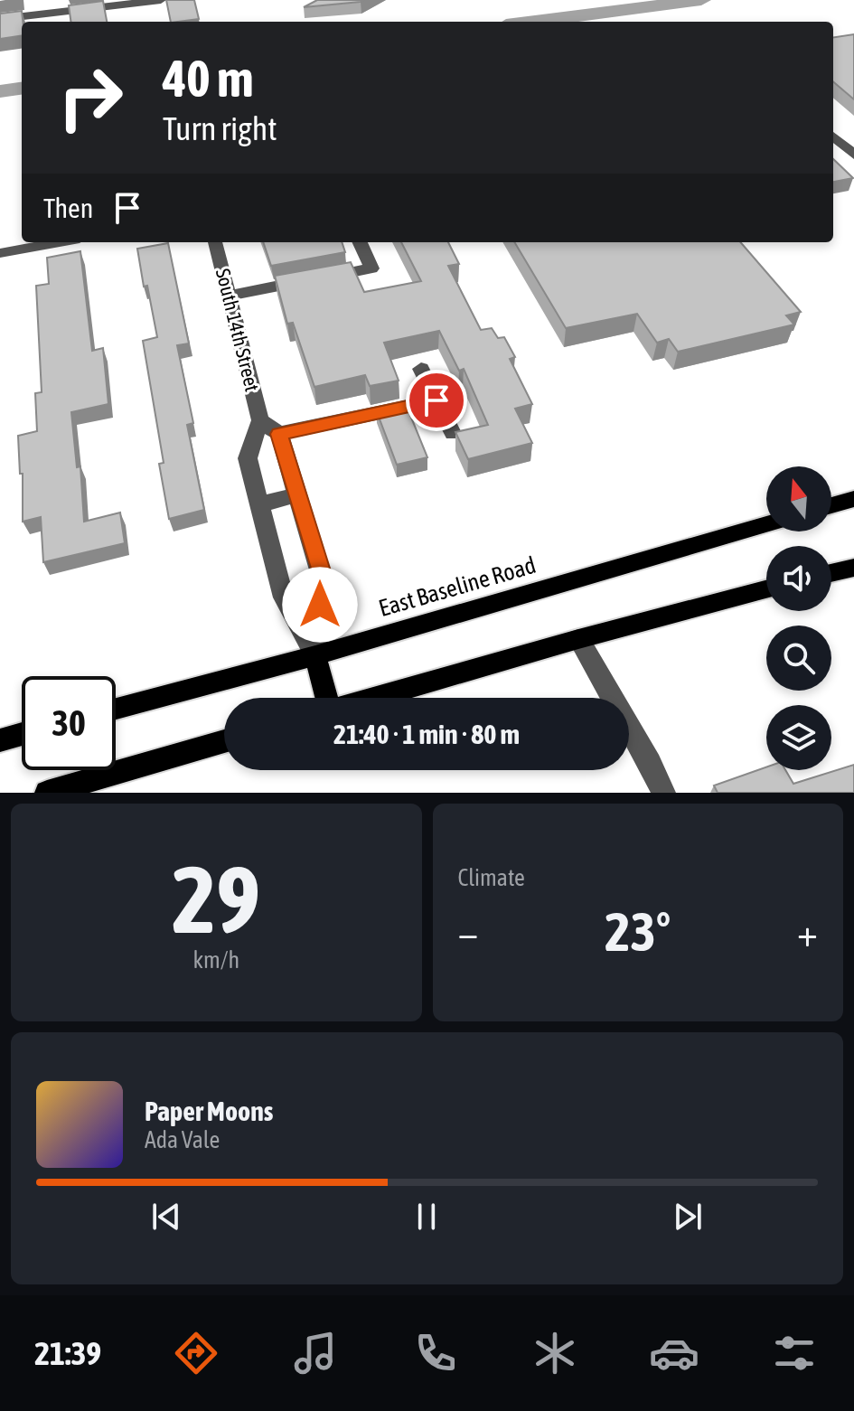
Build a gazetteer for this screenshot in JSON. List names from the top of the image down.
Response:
{
  "streets": {
    "main road": ["East Baseline Road"],
    "street": ["South 14th Street"]
  },
  "north": "top",
  "page": {
    "turn": ["40 m", "Turn right"],
    "then": "Then",
    "limit": "30",
    "trip": "21:40 · 1 min · 80 m",
    "tile": [
      ["29", "km/h"],
      "Climate"
    ],
    "heat": ["−", "23°", "+"],
    "song": ["Paper Moons", "Ada Vale"],
    "tabs": "21:39"
  }
}
